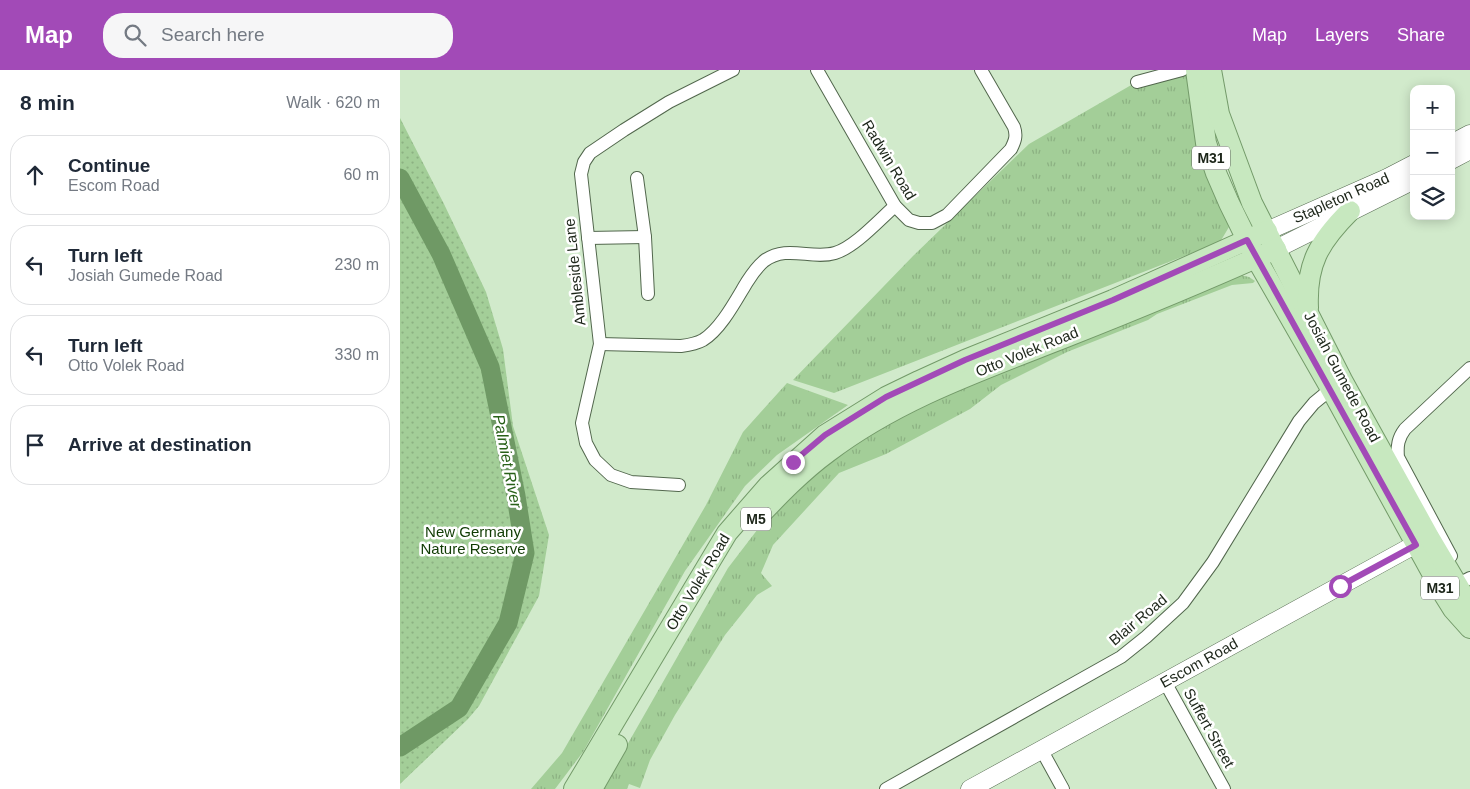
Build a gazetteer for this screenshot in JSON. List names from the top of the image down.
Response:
{
  "streets": {
    "main road": [
      "M31",
      "Otto Volek Road",
      "Josiah Gumede Road",
      "M5"
    ],
    "street": [
      "Radwin Road",
      "Stapleton Road",
      "Ambleside Lane",
      "Blair Road",
      "Escom Road",
      "Suffert Street"
    ]
  },
  "crossings": [
    ["Stapleton Road", "Josiah Gumede Road"],
    ["Stapleton Road", "M5"],
    ["Otto Volek Road", "Josiah Gumede Road"],
    ["Otto Volek Road", "M5"],
    ["Josiah Gumede Road", "M5"],
    ["Josiah Gumede Road", "Blair Road"],
    ["Josiah Gumede Road", "Escom Road"],
    ["Escom Road", "Suffert Street"]
  ],
  "water": ["Palmiet River"],
  "parks": ["New Germany Nature Reserve"],
  "page": {
    "header": "Map",
    "search": "Search here",
    "nav": ["Map", "Layers", "Share"],
    "heading": ["8 min", "Walk · 620 m"],
    "map_buttons": ["+", "−"],
    "list": [
      ["Continue", "Escom Road", "60 m"],
      ["Turn left", "Josiah Gumede Road", "230 m"],
      ["Turn left", "Otto Volek Road", "330 m"],
      "Arrive at destination"
    ]
  }
}
